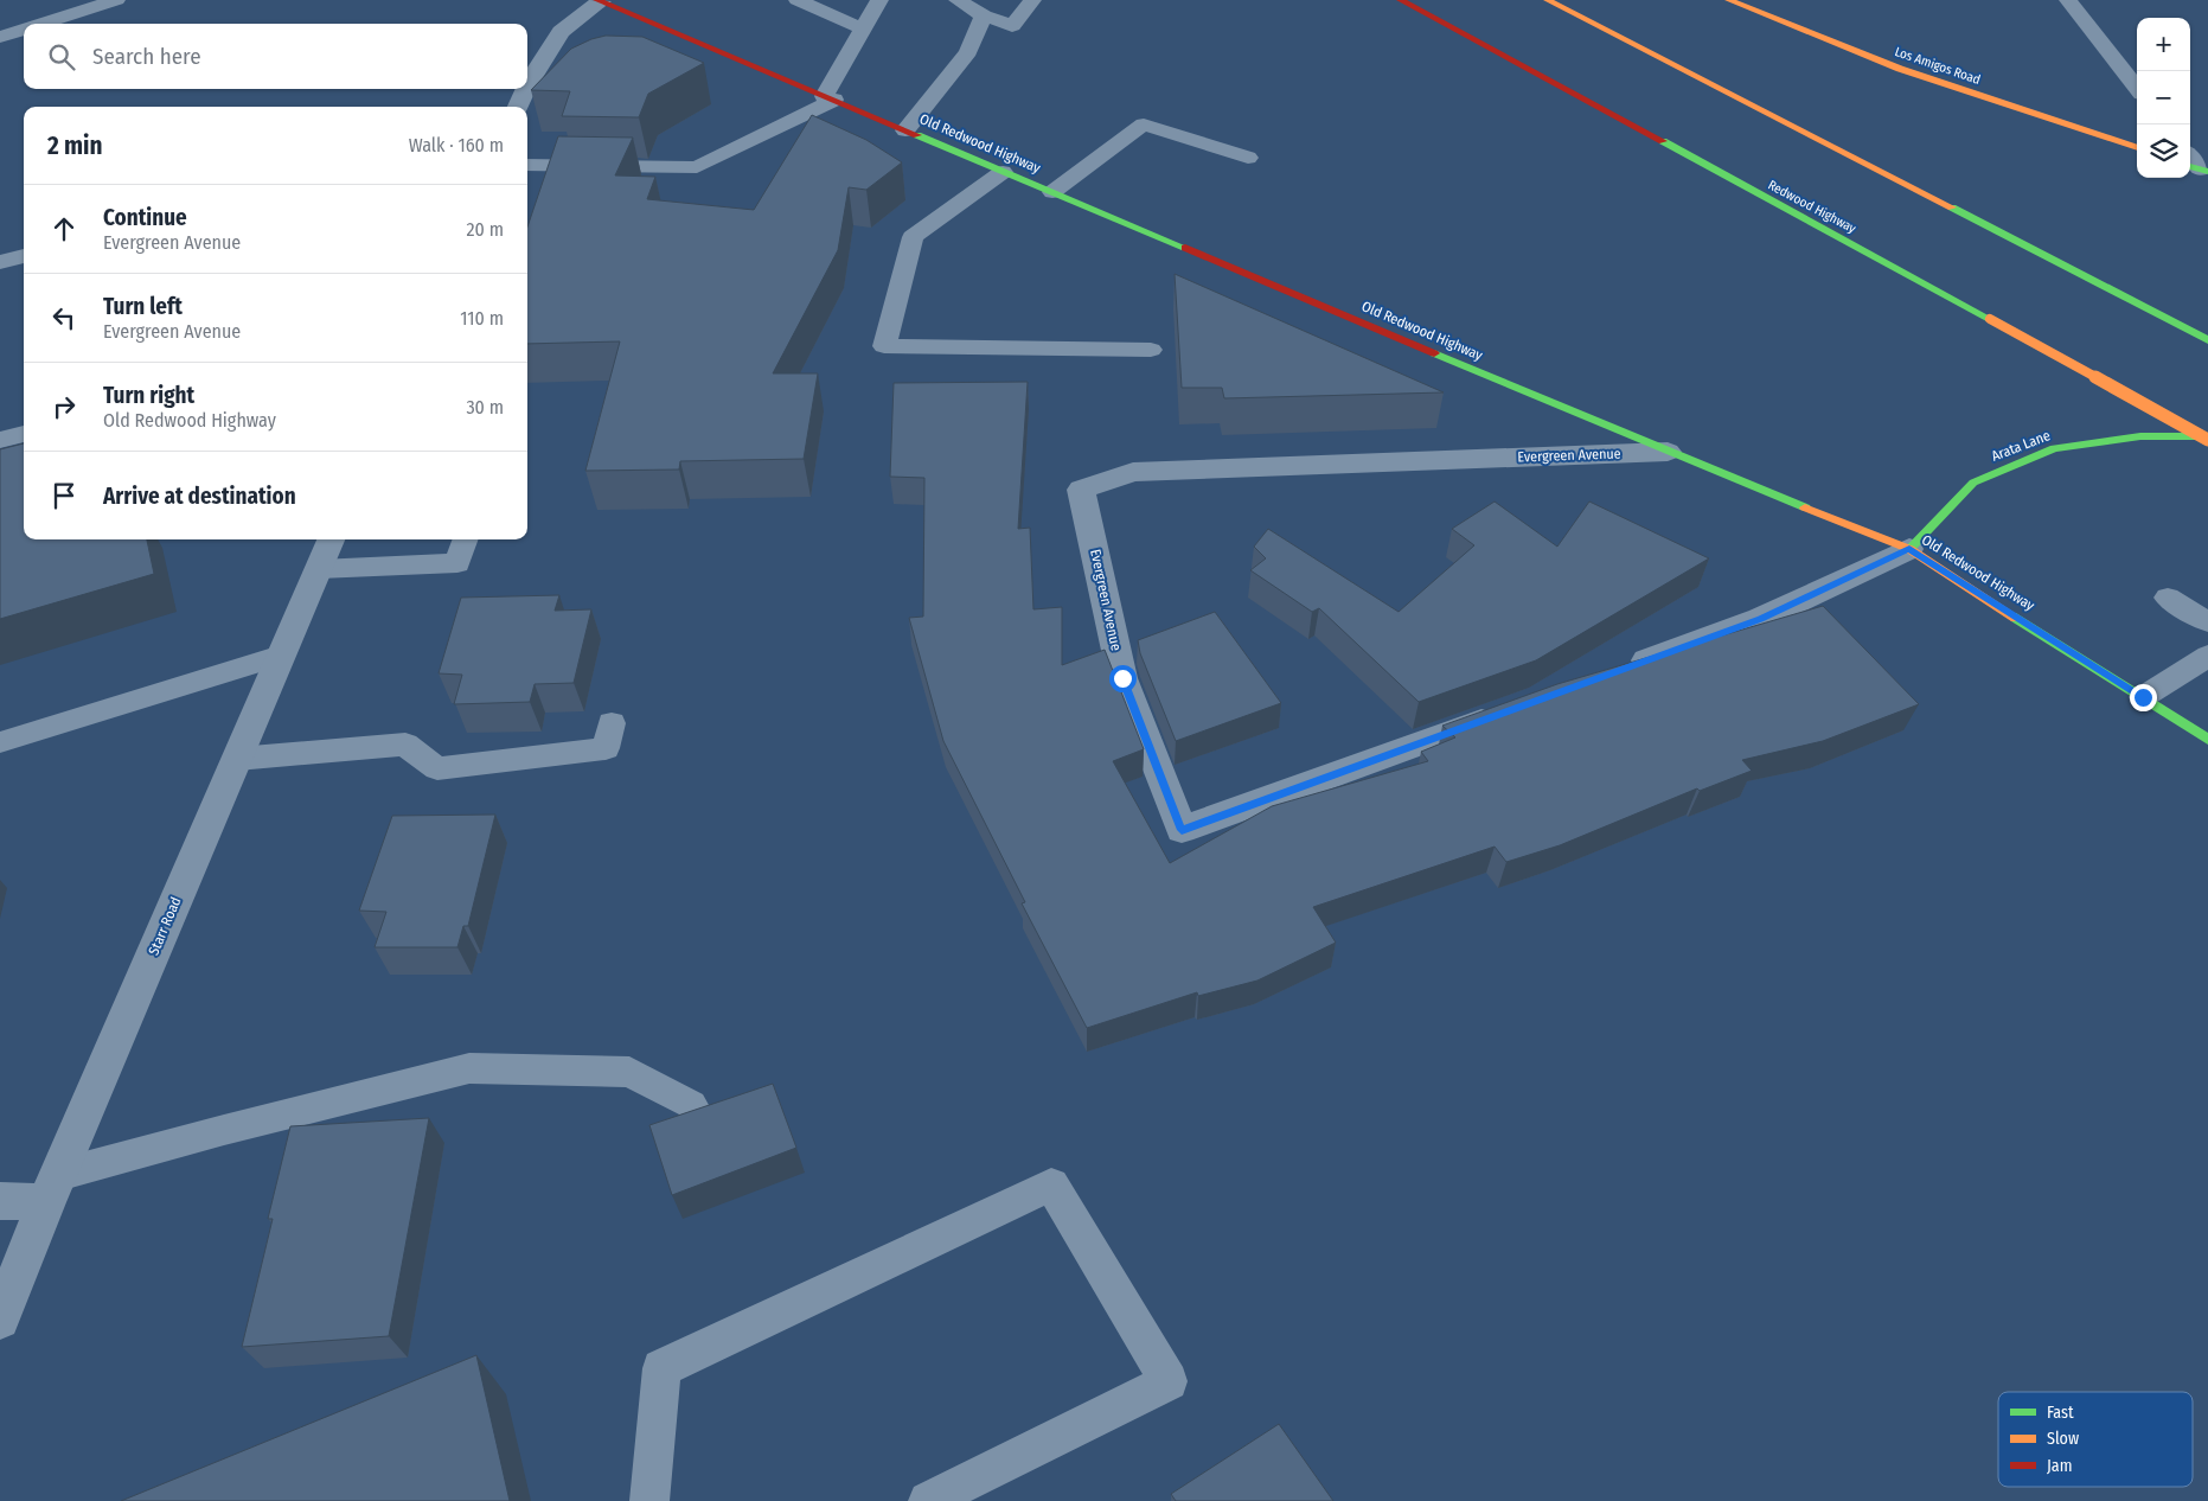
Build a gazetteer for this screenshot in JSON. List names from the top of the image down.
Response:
{
  "streets": {
    "main road": [
      "Los Amigos Road",
      "Old Redwood Highway",
      "Redwood Highway",
      "Arata Lane"
    ],
    "street": ["Evergreen Avenue", "Starr Road"]
  },
  "crossings": [
    ["Old Redwood Highway", "Arata Lane"],
    ["Old Redwood Highway", "Evergreen Avenue"],
    ["Redwood Highway", "Arata Lane"]
  ],
  "legend": ["Fast", "Slow", "Jam"],
  "page": {
    "map_buttons": ["+", "−"],
    "search": "Search here",
    "heading": ["2 min", "Walk · 160 m"],
    "list": [
      ["Continue", "Evergreen Avenue", "20 m"],
      ["Turn left", "Evergreen Avenue", "110 m"],
      ["Turn right", "Old Redwood Highway", "30 m"],
      "Arrive at destination"
    ]
  }
}
